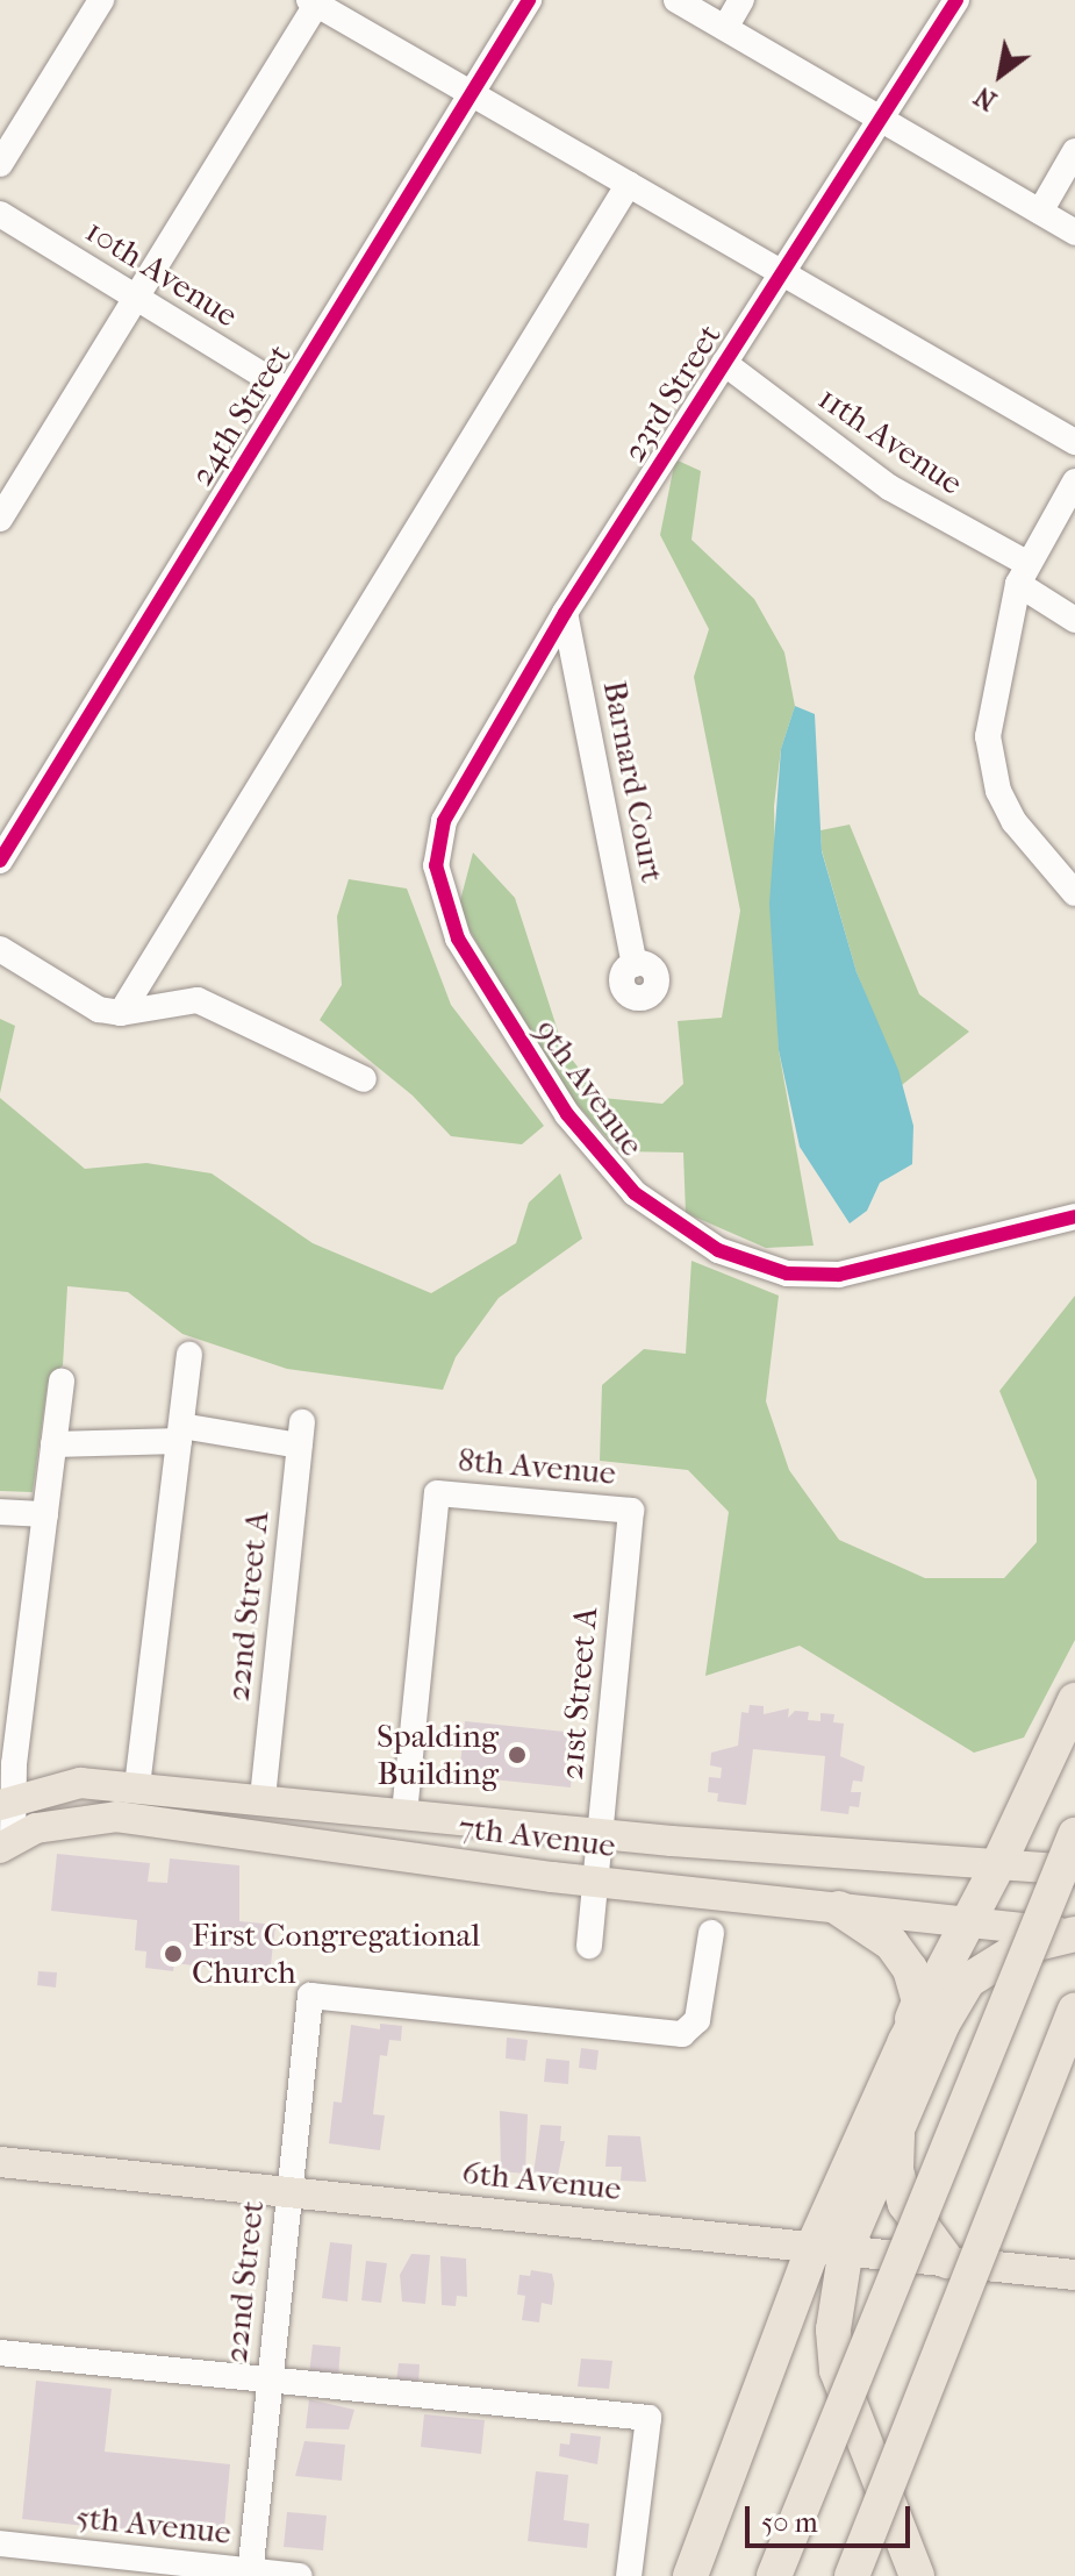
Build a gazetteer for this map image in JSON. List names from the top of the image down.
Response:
{
  "streets": {
    "main road": ["7th Avenue", "6th Avenue"],
    "street": [
      "10th Avenue",
      "23rd Street",
      "24th Street",
      "11th Avenue",
      "Barnard Court",
      "9th Avenue",
      "8th Avenue",
      "22nd Street A",
      "21st Street A",
      "22nd Street",
      "5th Avenue"
    ]
  },
  "crossings": [
    ["10th Avenue", "24th Street"],
    ["23rd Street", "11th Avenue"],
    ["23rd Street", "Barnard Court"],
    ["23rd Street", "9th Avenue"],
    ["8th Avenue", "21st Street A"],
    ["8th Avenue", "7th Avenue"],
    ["22nd Street A", "7th Avenue"],
    ["21st Street A", "7th Avenue"],
    ["6th Avenue", "22nd Street"],
    ["22nd Street", "5th Avenue"]
  ],
  "places": ["Spalding Building", "First Congregational Church"],
  "scale_bar": "50 m",
  "north": "bottom left"
}
